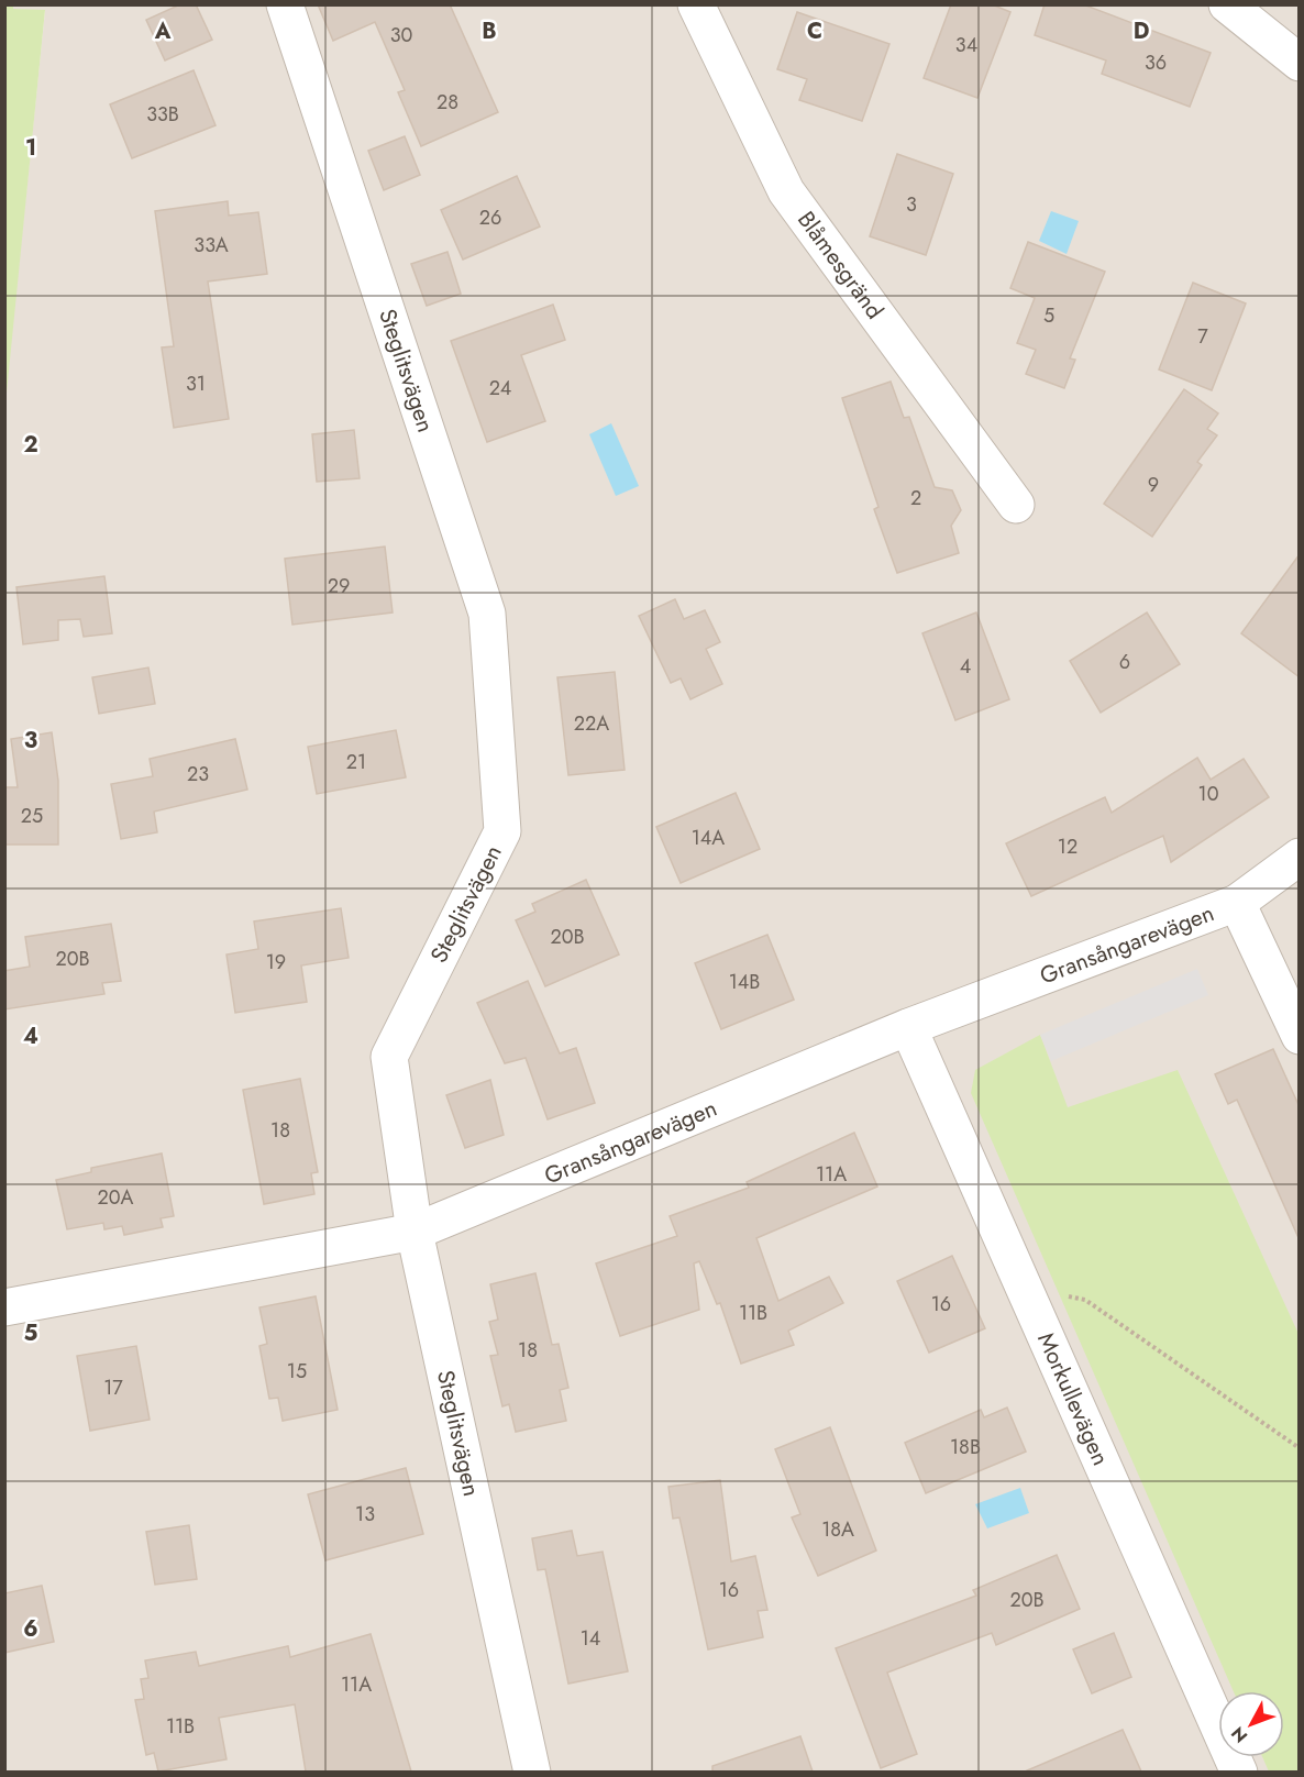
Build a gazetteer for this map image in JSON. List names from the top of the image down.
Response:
{
  "streets": {
    "street": [
      "Blåmesgränd",
      "Steglitsvägen",
      "Gransångarevägen",
      "Morkullevägen"
    ]
  },
  "crossings": [
    ["Steglitsvägen", "Gransångarevägen"],
    ["Gransångarevägen", "Morkullevägen"]
  ],
  "house_numbers": [
    "30",
    "34",
    "36",
    "28",
    "33B",
    "3",
    "26",
    "33A",
    "5",
    "7",
    "31",
    "24",
    "9",
    "2",
    "29",
    "6",
    "4",
    "22A",
    "21",
    "23",
    "10",
    "25",
    "14A",
    "12",
    "20B",
    "20B",
    "19",
    "14B",
    "18",
    "11A",
    "20A",
    "16",
    "11B",
    "18",
    "15",
    "17",
    "18B",
    "13",
    "18A",
    "16",
    "20B",
    "14",
    "11A",
    "11B"
  ],
  "north": "bottom left",
  "grid": {
    "columns": [
      "A",
      "B",
      "C",
      "D"
    ],
    "rows": [
      "1",
      "2",
      "3",
      "4",
      "5",
      "6"
    ]
  }
}
